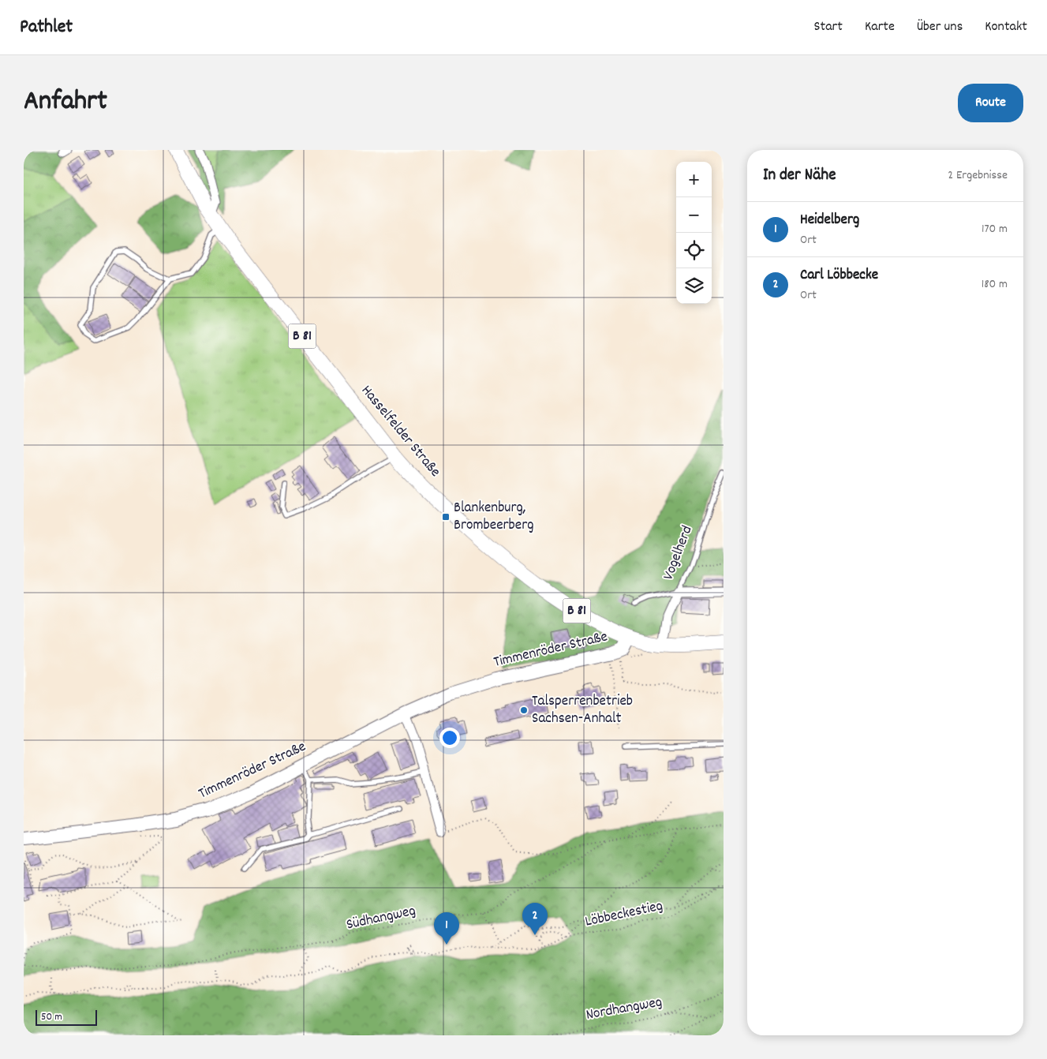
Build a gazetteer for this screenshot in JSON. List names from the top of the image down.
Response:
{
  "streets": {
    "main road": ["B 81", "Hasselfelder Straße", "Timmenröder Straße"],
    "street": ["Vogelherd"],
    "path": ["Löbbeckestieg", "Südhangweg", "Nordhangweg"]
  },
  "crossings": [
    ["Hasselfelder Straße", "Vogelherd"],
    ["Hasselfelder Straße", "Timmenröder Straße"]
  ],
  "places": {
    "transit": ["Blankenburg, Brombeerberg"],
    "other": ["Talsperrenbetrieb Sachsen-Anhalt"]
  },
  "scale_bar": "50 m",
  "page": {
    "header": "Pathlet",
    "nav": [
      "Start",
      "Karte",
      "Über uns",
      "Kontakt"
    ],
    "title": "Anfahrt",
    "buttons": "Route",
    "heading": ["In der Nähe", "2 Ergebnisse"],
    "map_buttons": ["+", "−"],
    "list": [
      {
        "mark": "1",
        "name": "Heidelberg",
        "note": "Ort",
        "value": "170 m"
      },
      {
        "mark": "2",
        "name": "Carl Löbbecke",
        "note": "Ort",
        "value": "180 m"
      }
    ],
    "pins": ["2", "1"],
    "scale": "50 m"
  }
}
